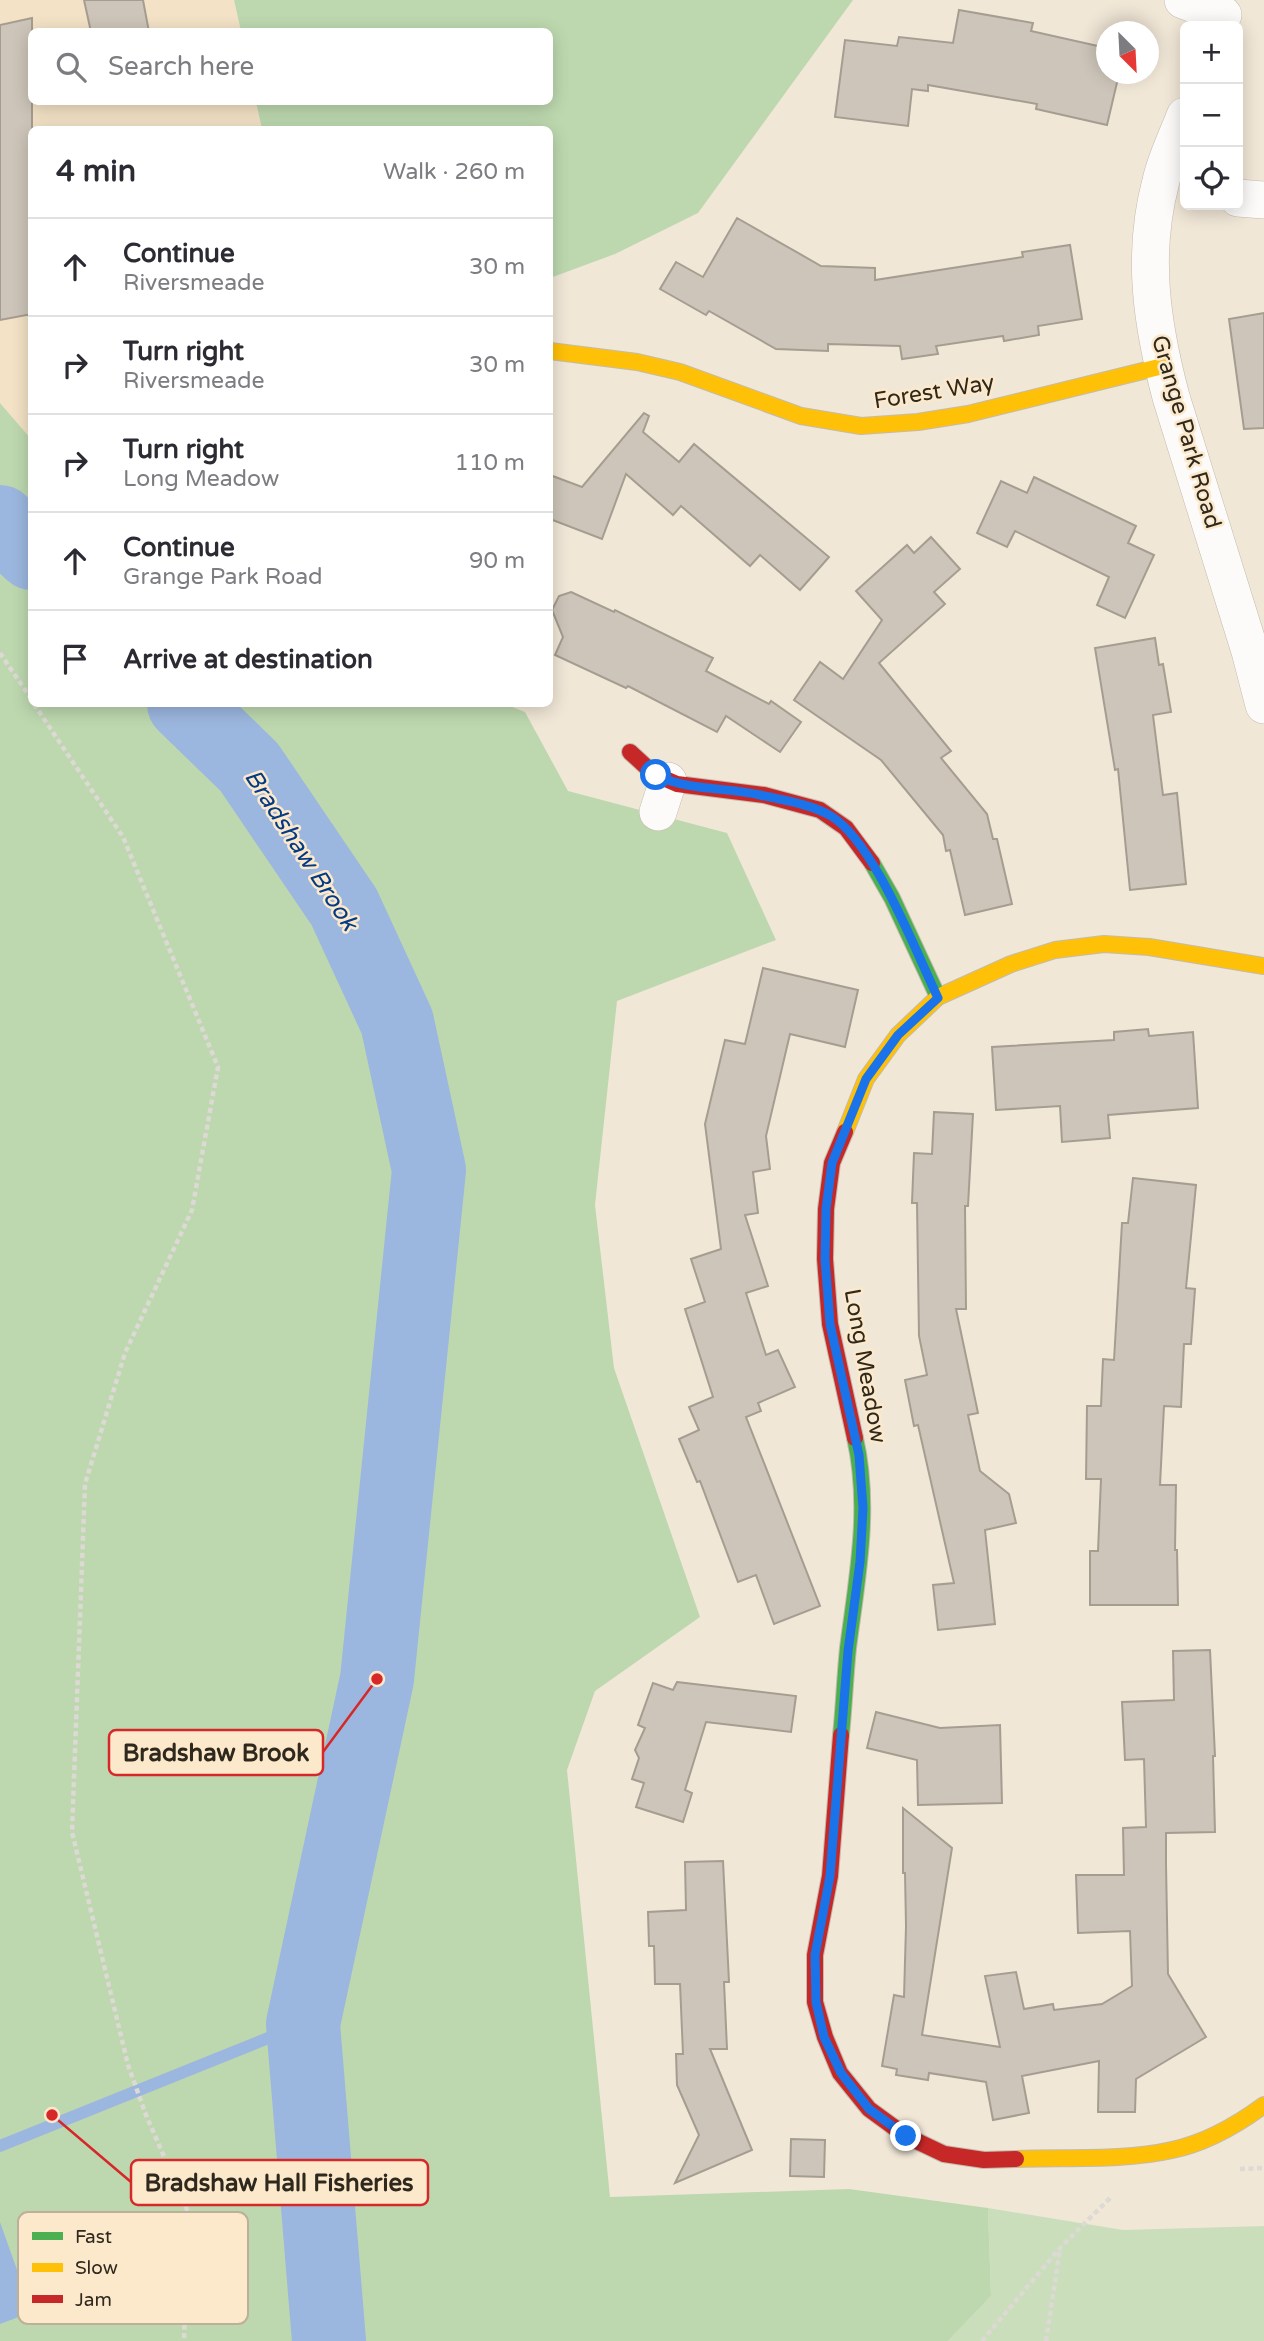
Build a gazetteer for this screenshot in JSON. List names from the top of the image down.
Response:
{
  "streets": {
    "street": ["Forest Way", "Grange Park Road", "Long Meadow"]
  },
  "crossings": [
    ["Forest Way", "Grange Park Road"]
  ],
  "water": ["Bradshaw Brook"],
  "places": ["Bradshaw Brook", "Bradshaw Hall Fisheries"],
  "legend": ["Fast", "Slow", "Jam"],
  "north": "bottom right",
  "page": {
    "map_buttons": ["+", "−"],
    "search": "Search here",
    "heading": ["4 min", "Walk · 260 m"],
    "list": [
      ["Continue", "Riversmeade", "30 m"],
      ["Turn right", "Riversmeade", "30 m"],
      ["Turn right", "Long Meadow", "110 m"],
      ["Continue", "Grange Park Road", "90 m"],
      "Arrive at destination"
    ]
  }
}
